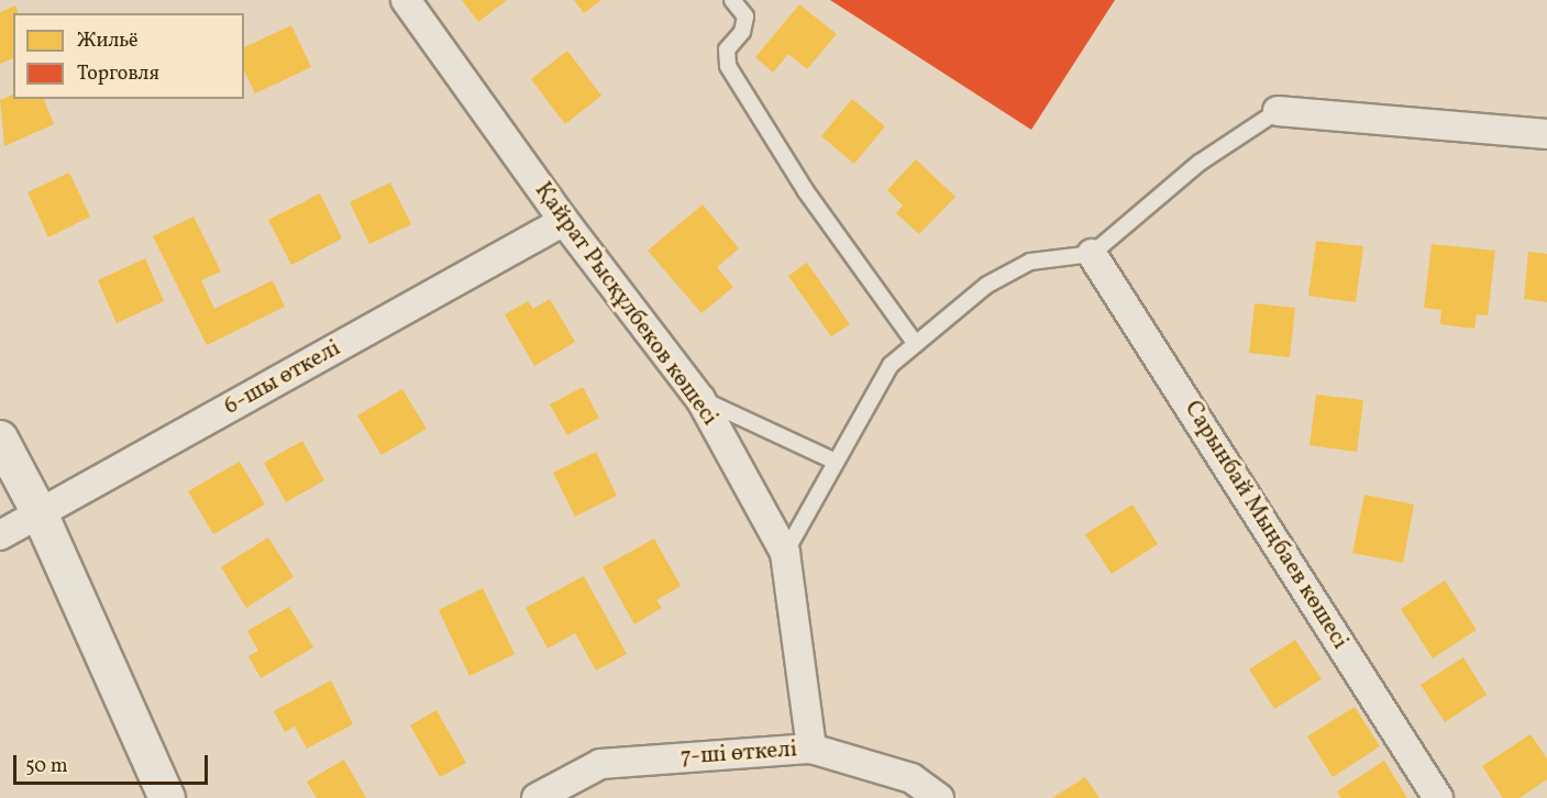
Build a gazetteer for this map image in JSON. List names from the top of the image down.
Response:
{
  "streets": {
    "street": [
      "Қайрат Рысқұлбеков көшесі",
      "6-шы өткелі",
      "Сарынбай Мыңбаев көшесі",
      "7-ші өткелі"
    ]
  },
  "crossings": [
    ["Қайрат Рысқұлбеков көшесі", "6-шы өткелі"],
    ["Қайрат Рысқұлбеков көшесі", "7-ші өткелі"]
  ],
  "legend": ["Жильё", "Торговля"],
  "scale_bar": "50 m"
}
